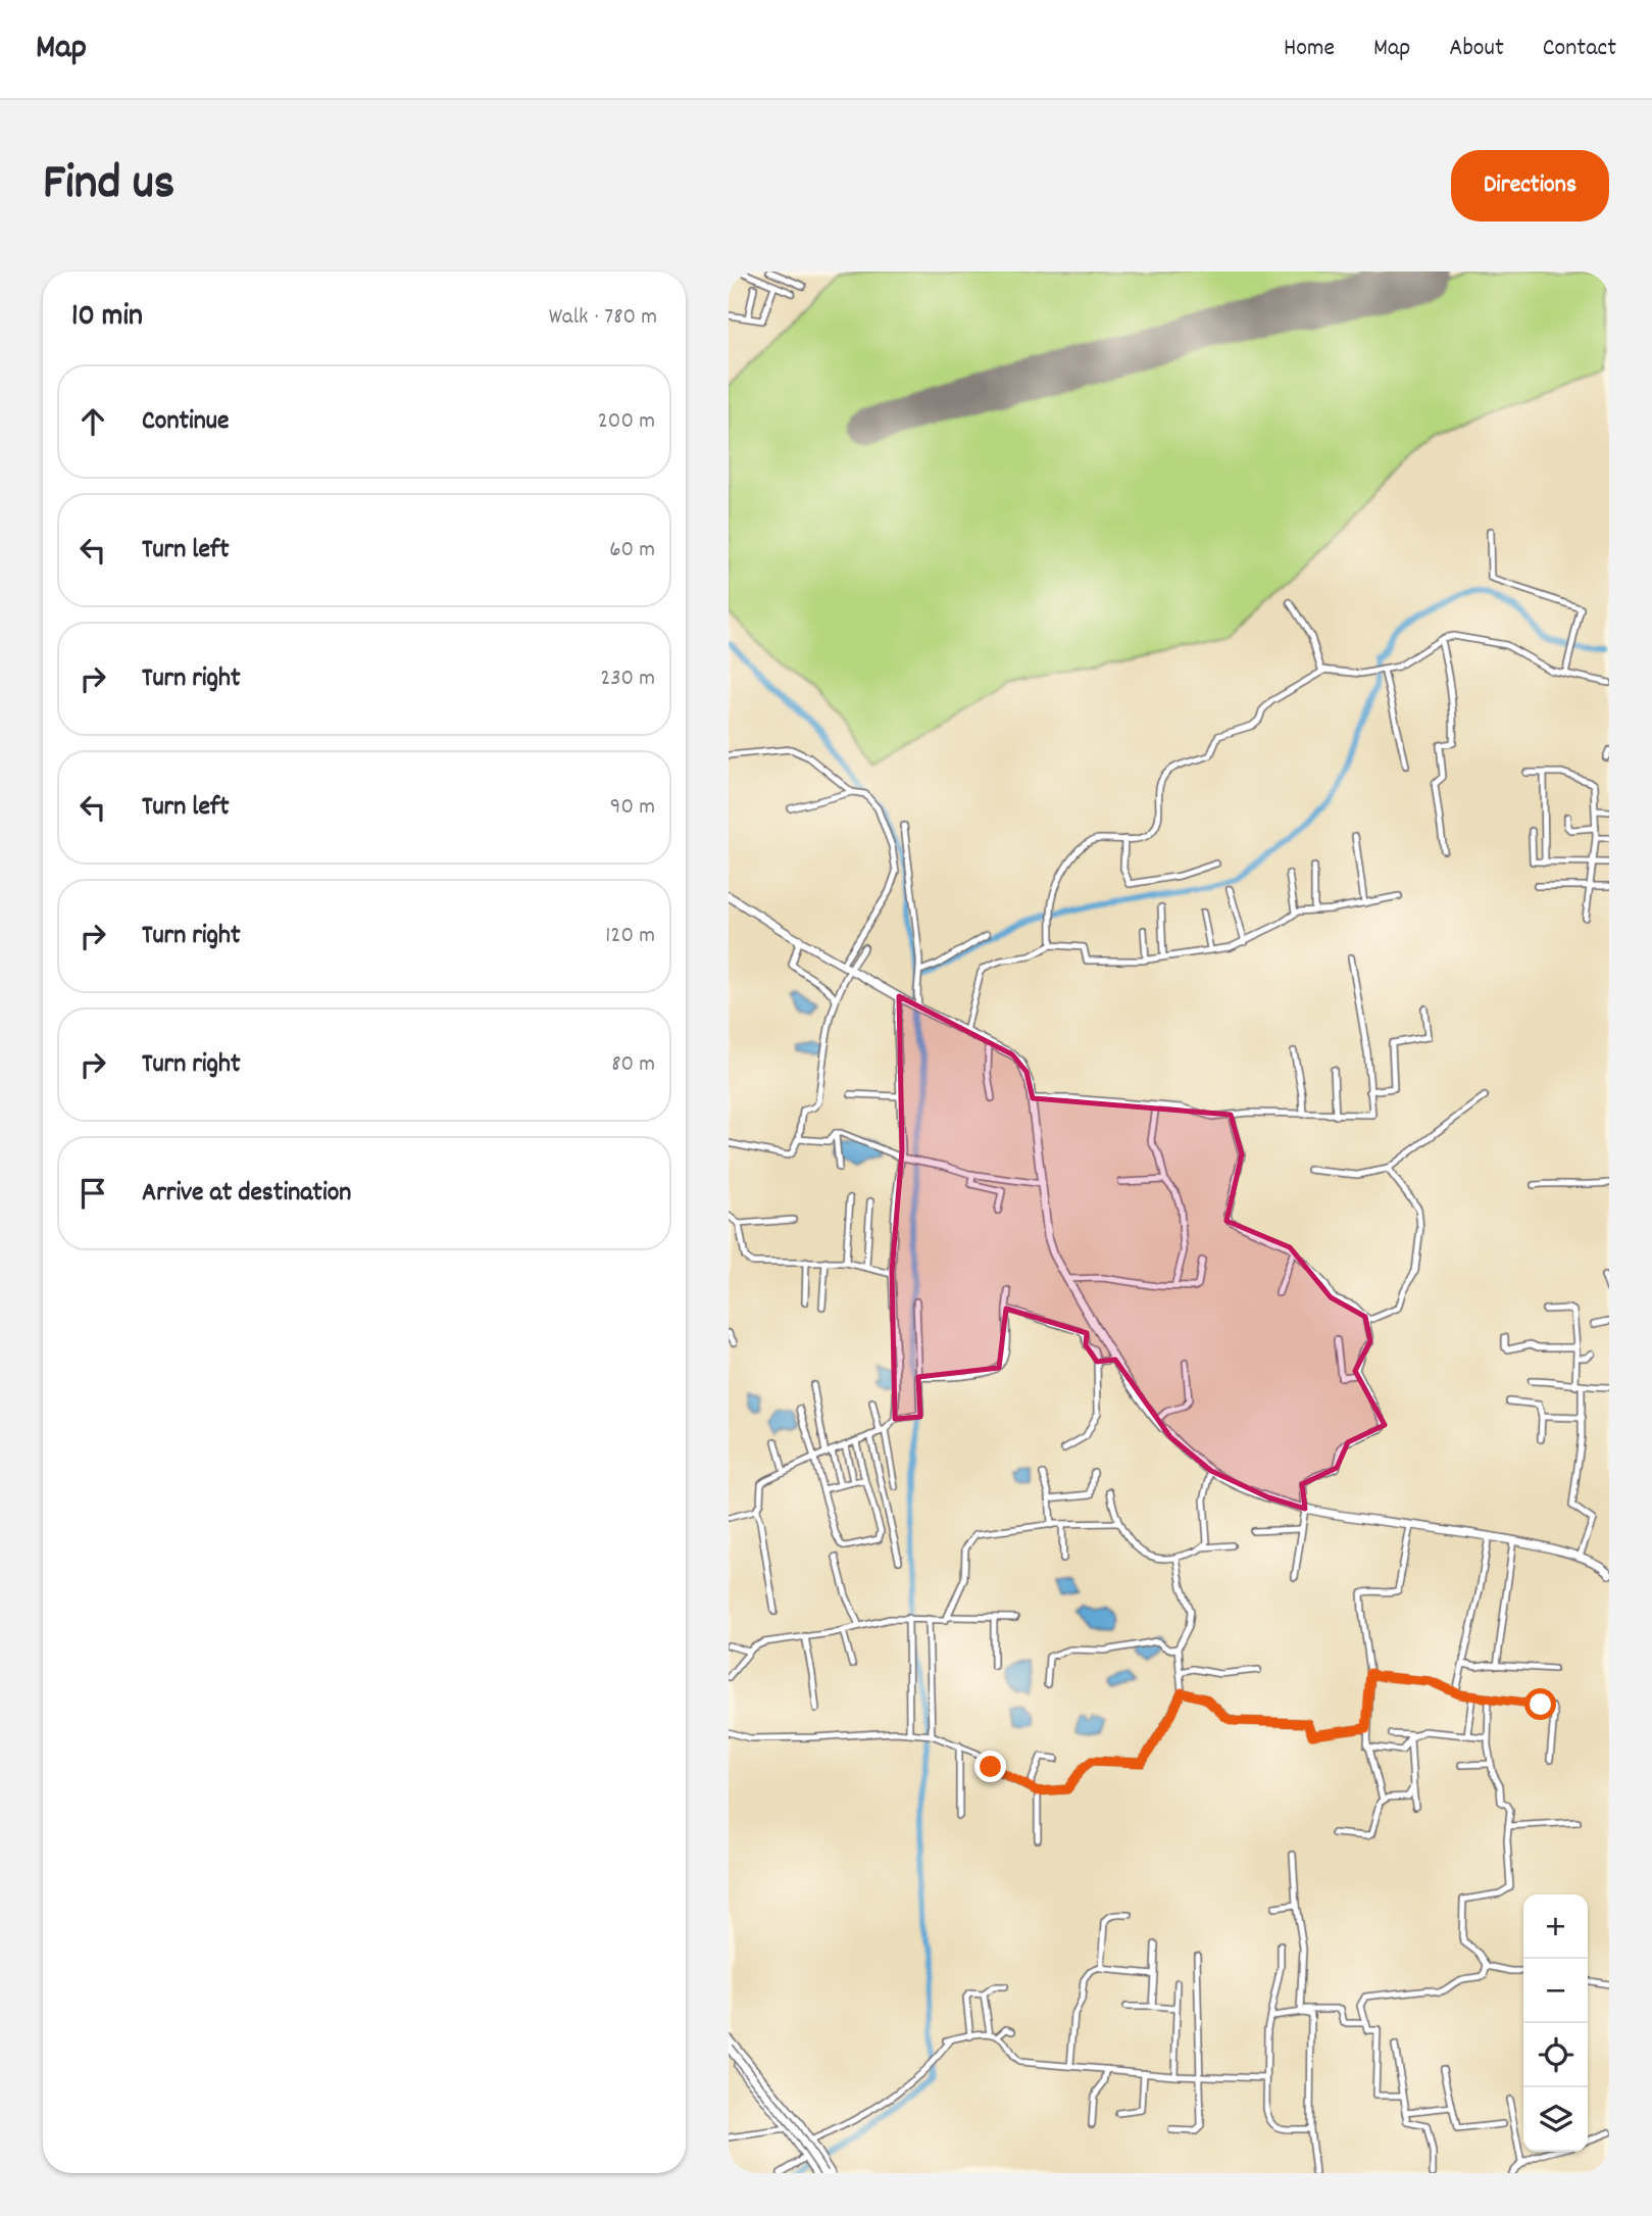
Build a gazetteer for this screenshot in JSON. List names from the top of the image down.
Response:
{
  "page": {
    "header": "Map",
    "nav": [
      "Home",
      "Map",
      "About",
      "Contact"
    ],
    "title": "Find us",
    "buttons": "Directions",
    "heading": ["10 min", "Walk · 780 m"],
    "list": [
      ["Continue", "200 m"],
      ["Turn left", "60 m"],
      ["Turn right", "230 m"],
      ["Turn left", "90 m"],
      ["Turn right", "120 m"],
      ["Turn right", "80 m"],
      "Arrive at destination"
    ],
    "map_buttons": ["+", "−"]
  }
}
